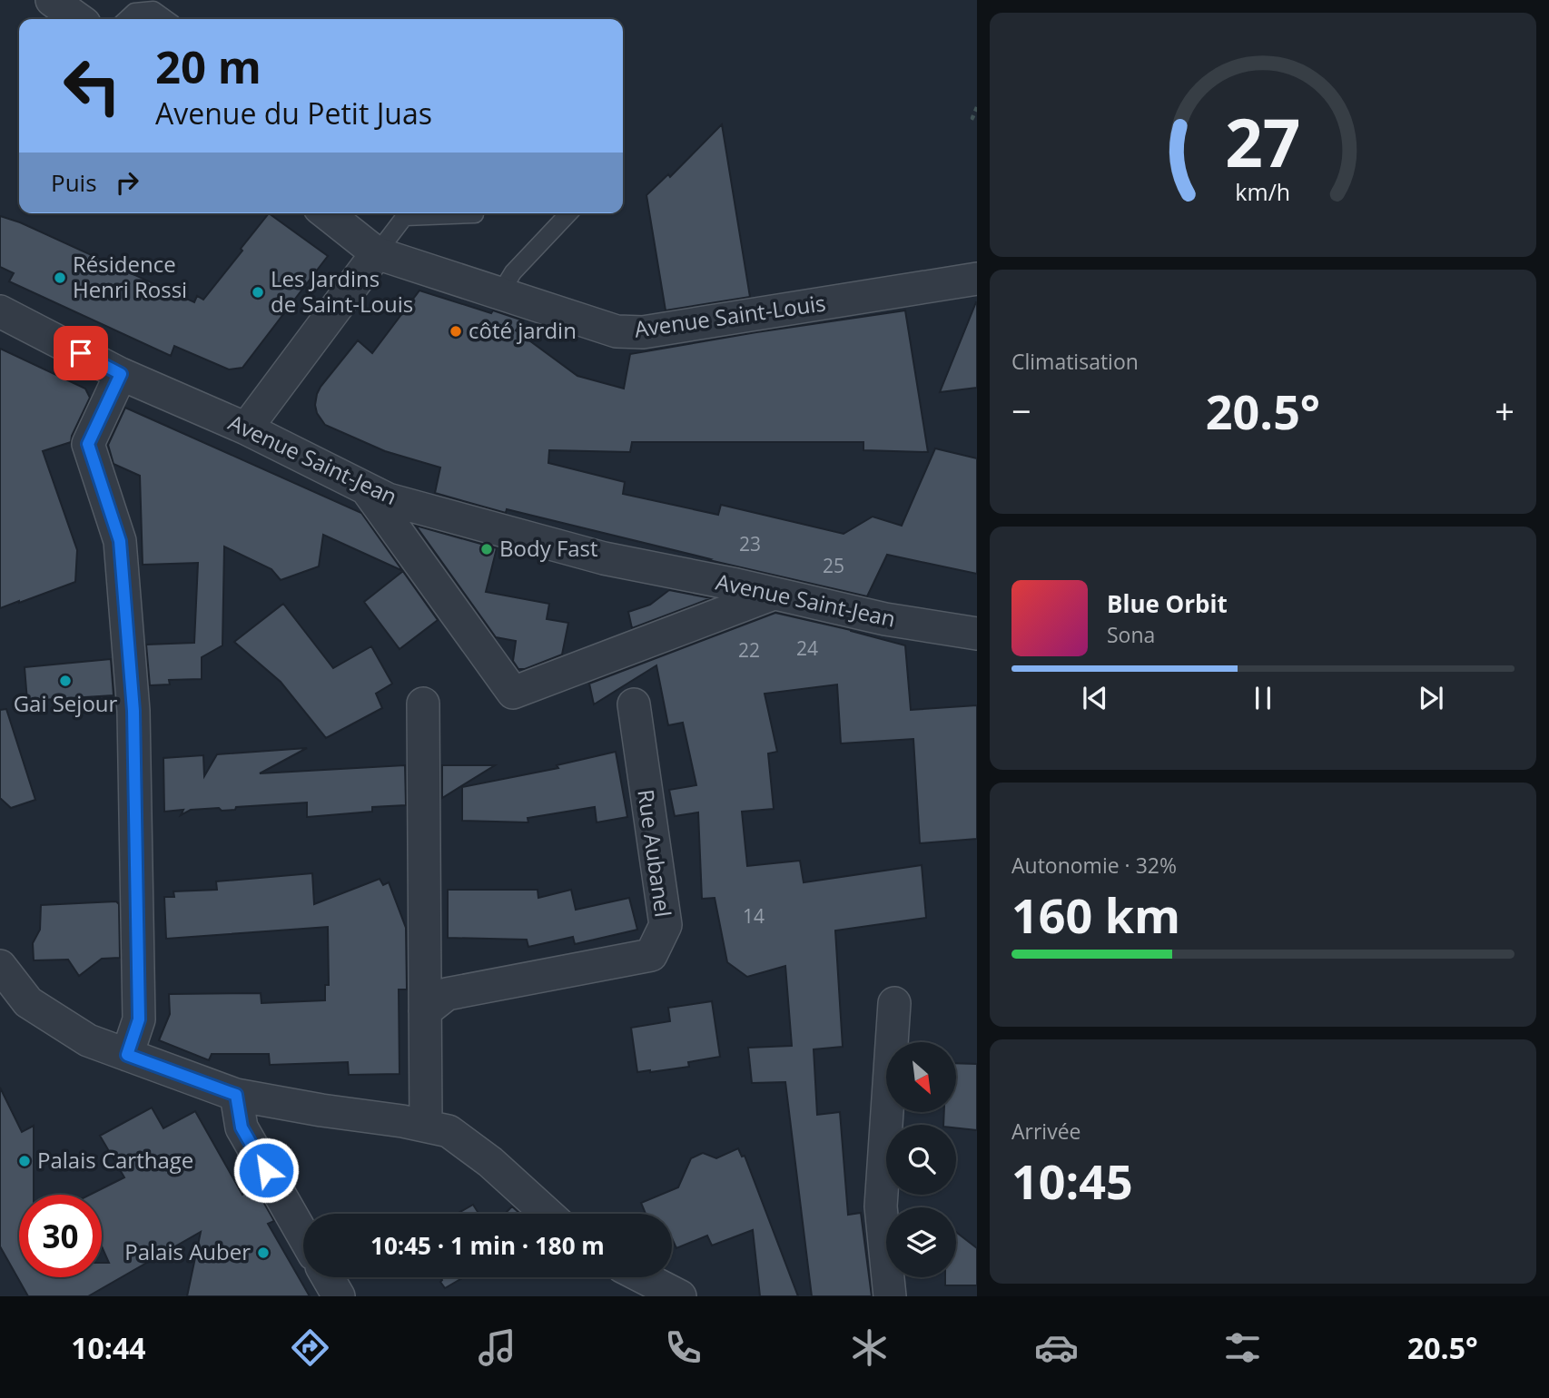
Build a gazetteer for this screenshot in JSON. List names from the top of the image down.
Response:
{
  "streets": {
    "street": ["Avenue Saint-Louis", "Avenue Saint-Jean", "Rue Aubanel"]
  },
  "places": [
    "Résidence Henri Rossi",
    "Les Jardins de Saint-Louis",
    "côté jardin",
    "Body Fast",
    "Gai Sejour",
    "Palais Carthage",
    "Palais Auber"
  ],
  "house_numbers": [
    "23",
    "25",
    "24",
    "22",
    "14"
  ],
  "north": "bottom right",
  "page": {
    "turn": ["20 m", "Avenue du Petit Juas"],
    "then": "Puis",
    "tile": [
      "Climatisation",
      ["Autonomie · 32%", "160 km"],
      ["Arrivée", "10:45"]
    ],
    "heat": ["−", "20.5°", "+"],
    "song": ["Blue Orbit", "Sona"],
    "limit": "30",
    "trip": "10:45 · 1 min · 180 m",
    "tabs": ["10:44", "20.5°"],
    "gauge": ["27", "km/h"]
  }
}
